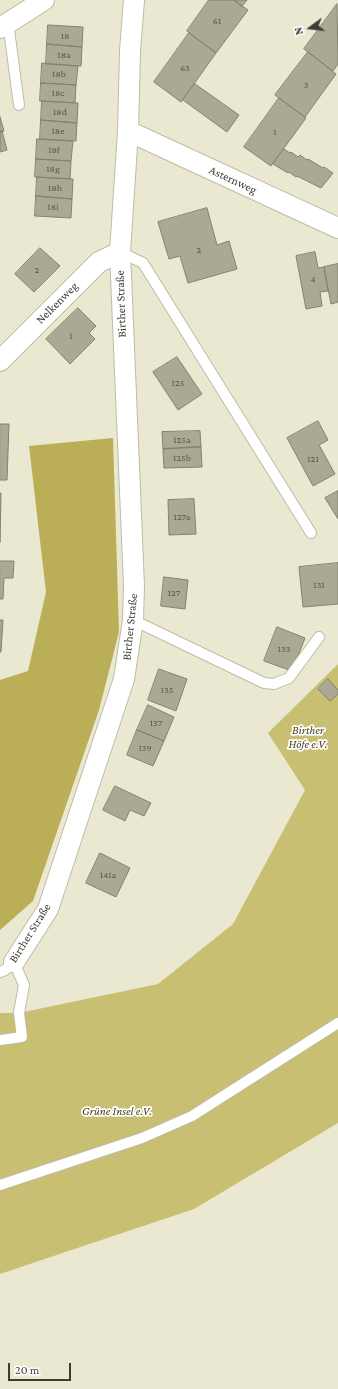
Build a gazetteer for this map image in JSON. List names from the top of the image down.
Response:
{
  "streets": {
    "street": ["Asternweg", "Nelkenweg", "Birther Straße"]
  },
  "crossings": [
    ["Asternweg", "Birther Straße"],
    ["Nelkenweg", "Birther Straße"]
  ],
  "parks": ["Birther Höfe e.V.", "Grüne Insel e.V."],
  "house_numbers": [
    "61",
    "18",
    "18a",
    "63",
    "18b",
    "3",
    "18c",
    "18d",
    "18e",
    "1",
    "18f",
    "18g",
    "18h",
    "18i",
    "2",
    "2",
    "4",
    "1",
    "125",
    "125a",
    "125b",
    "121",
    "127a",
    "131",
    "127",
    "133",
    "135",
    "137",
    "139",
    "141a"
  ],
  "scale_bar": "20 m",
  "north": "left"
}
